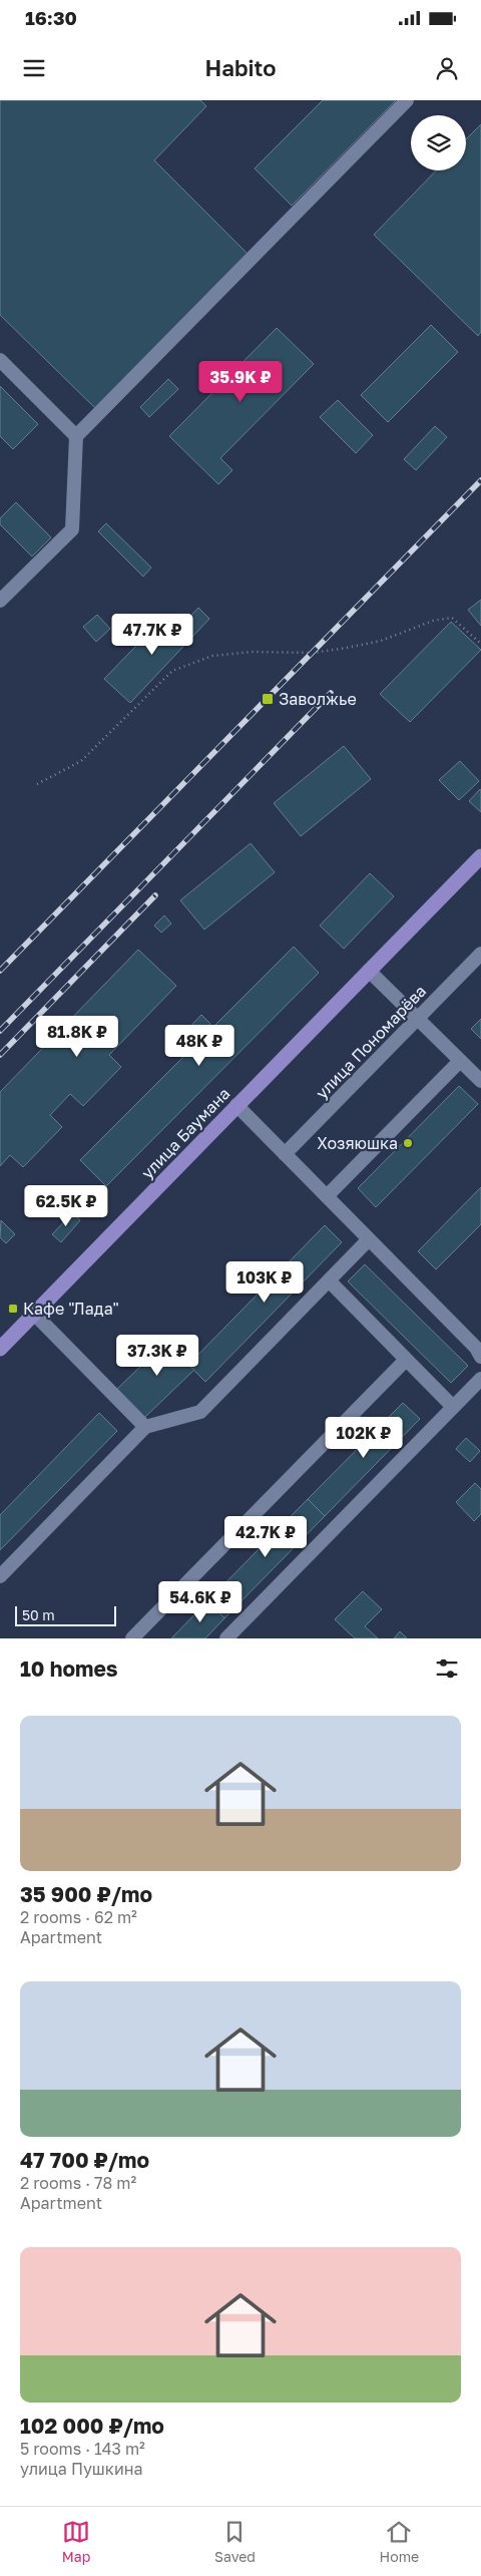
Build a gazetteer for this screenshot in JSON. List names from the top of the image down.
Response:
{
  "streets": {
    "main road": ["улица Баумана"],
    "street": ["улица Пономарёва"]
  },
  "places": {
    "transit": ["Заволжье", "Кафе \"Лада\""],
    "other": ["Хозяюшка"]
  },
  "scale_bar": "50 m",
  "page": {
    "status": "16:30",
    "header": "Habito",
    "price": [
      "35.9K ₽",
      "47.7K ₽",
      "81.8K ₽",
      "48K ₽",
      "62.5K ₽",
      "103K ₽",
      "37.3K ₽",
      "102K ₽",
      "42.7K ₽",
      "54.6K ₽"
    ],
    "scale": "50 m",
    "heading": "10 homes",
    "list": [
      {
        "name": "35 900 ₽/mo",
        "note": "2 rooms · 62 m² · Apartment"
      },
      {
        "name": "47 700 ₽/mo",
        "note": "2 rooms · 78 m² · Apartment"
      },
      {
        "name": "102 000 ₽/mo",
        "note": "5 rooms · 143 m² · улица Пушкина"
      }
    ],
    "tabs": ["Map", "Saved", "Home"]
  }
}
